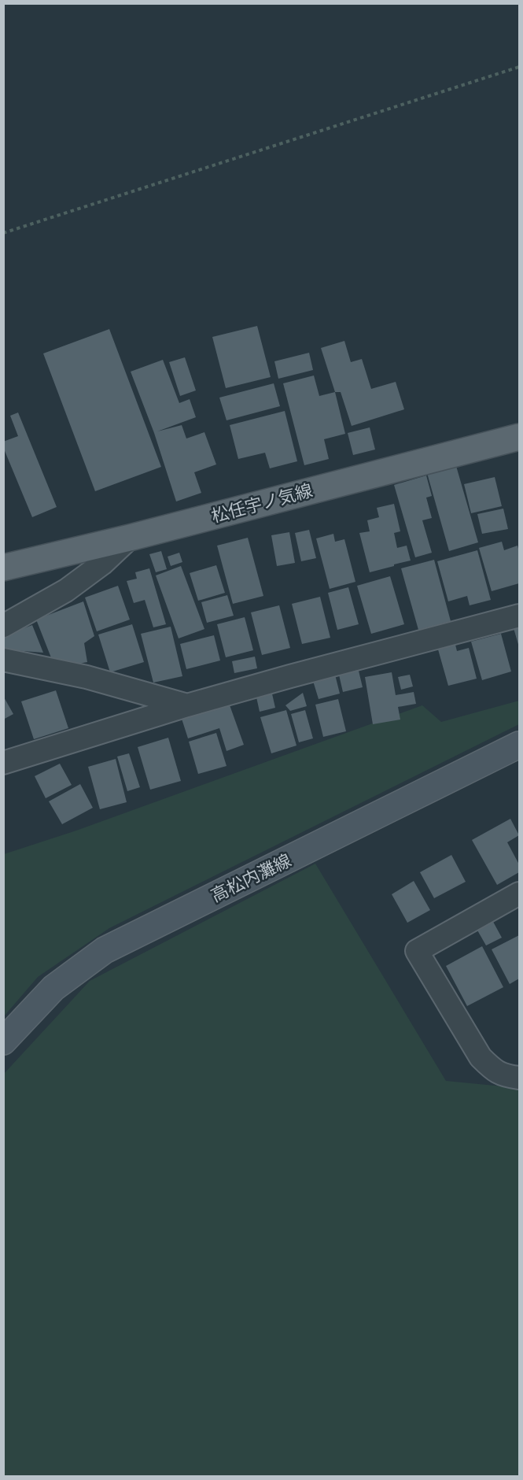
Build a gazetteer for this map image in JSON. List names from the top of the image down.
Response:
{
  "streets": {
    "main road": ["松任宇ノ気線", "高松内灘線"]
  }
}
